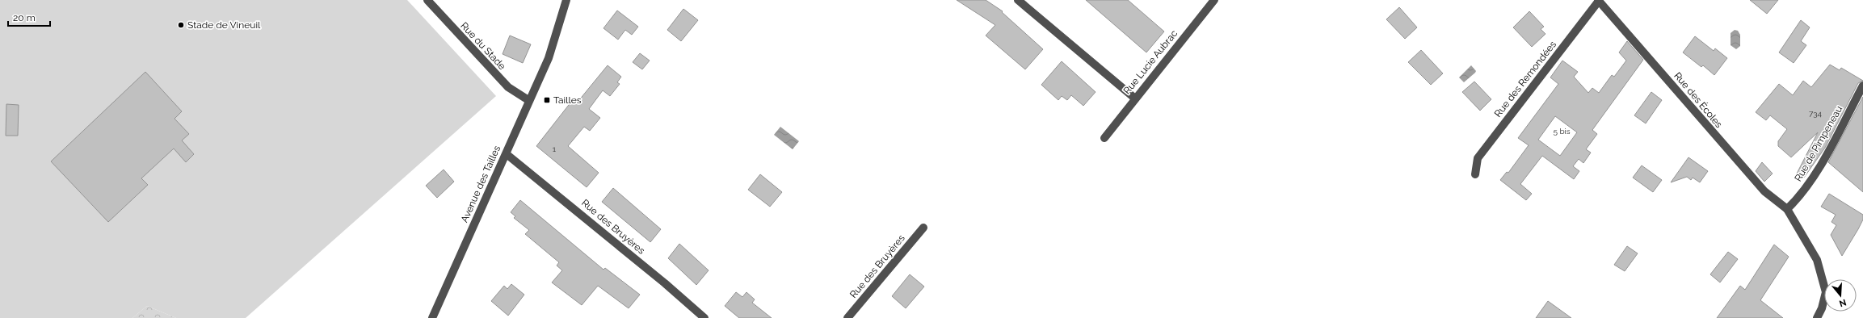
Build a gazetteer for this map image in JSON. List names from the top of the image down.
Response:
{
  "streets": {
    "street": [
      "Rue du Stade",
      "Rue Lucie Aubrac",
      "Rue des Remondées",
      "Rue des Écoles",
      "Rue de Pimpeneau",
      "Avenue des Tailles",
      "Rue des Bruyères"
    ]
  },
  "crossings": [
    ["Rue du Stade", "Avenue des Tailles"],
    ["Rue des Remondées", "Rue des Écoles"],
    ["Rue des Écoles", "Rue de Pimpeneau"],
    ["Avenue des Tailles", "Rue des Bruyères"]
  ],
  "places": {
    "other": ["Stade de Vineuil"],
    "transit": ["Tailles"]
  },
  "house_numbers": ["734", "5 bis", "1"],
  "scale_bar": "20 m",
  "north": "bottom"
}
